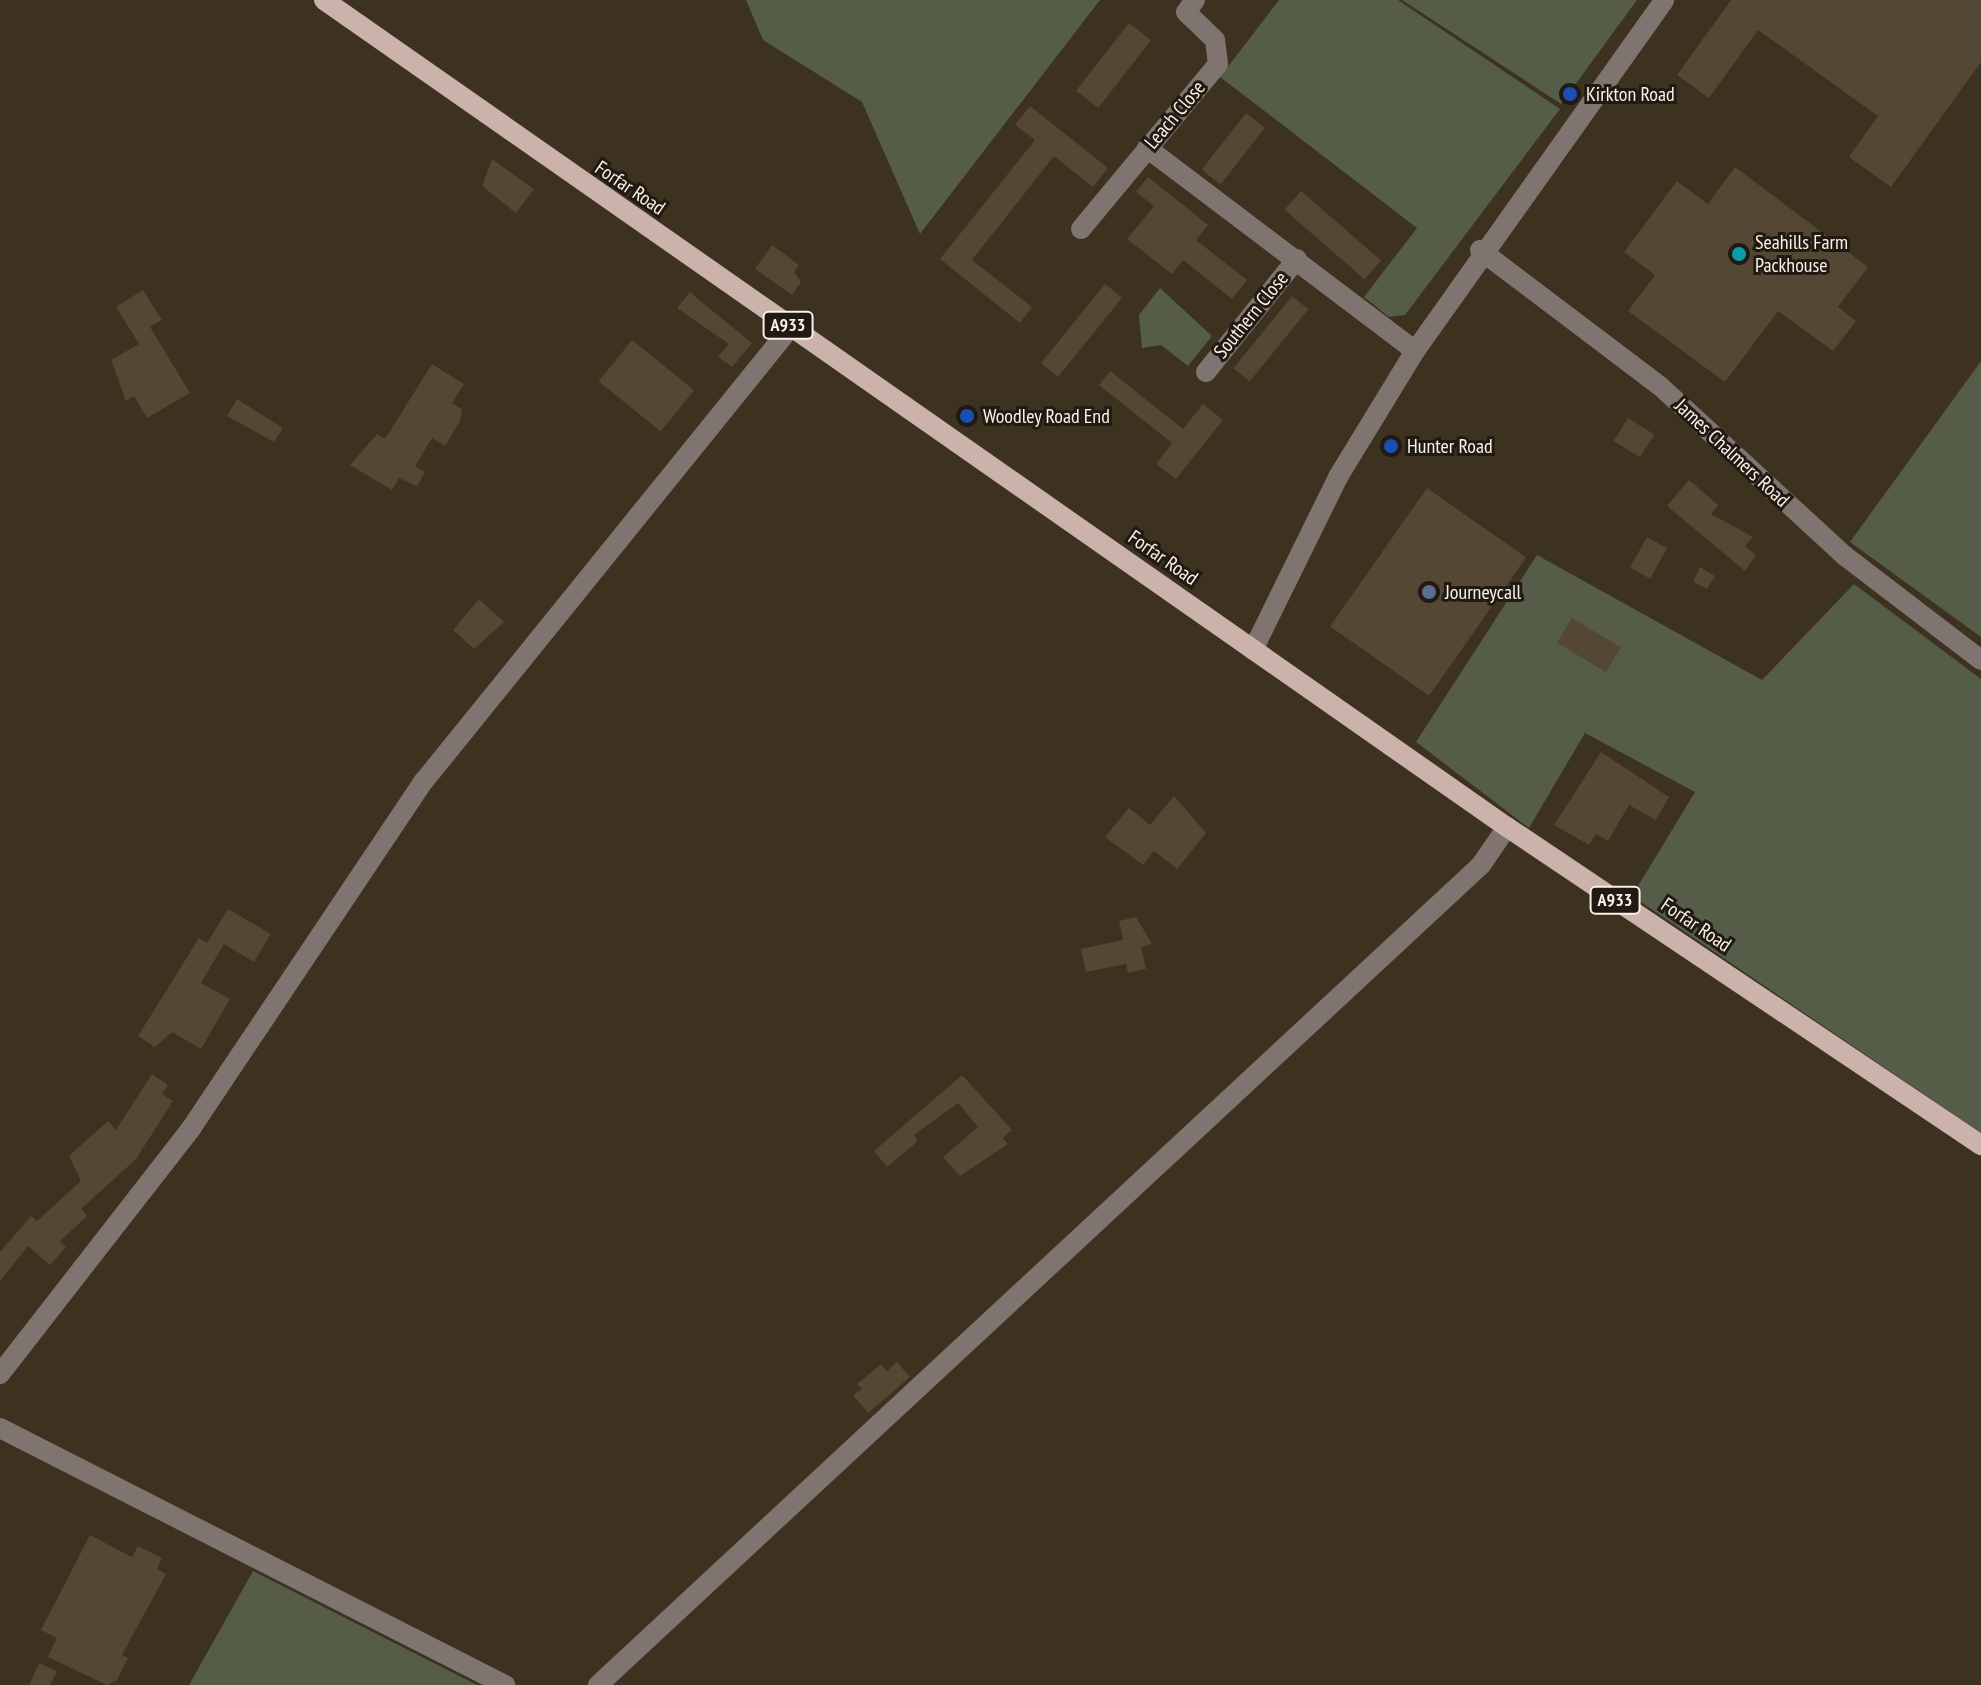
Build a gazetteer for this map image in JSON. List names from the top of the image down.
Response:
{
  "streets": {
    "main road": ["Forfar Road", "A933"],
    "street": ["Leach Close", "Southern Close", "James Chalmers Road"]
  },
  "places": [
    "Kirkton Road",
    "Seahills Farm Packhouse",
    "Woodley Road End",
    "Hunter Road",
    "Journeycall"
  ]
}
